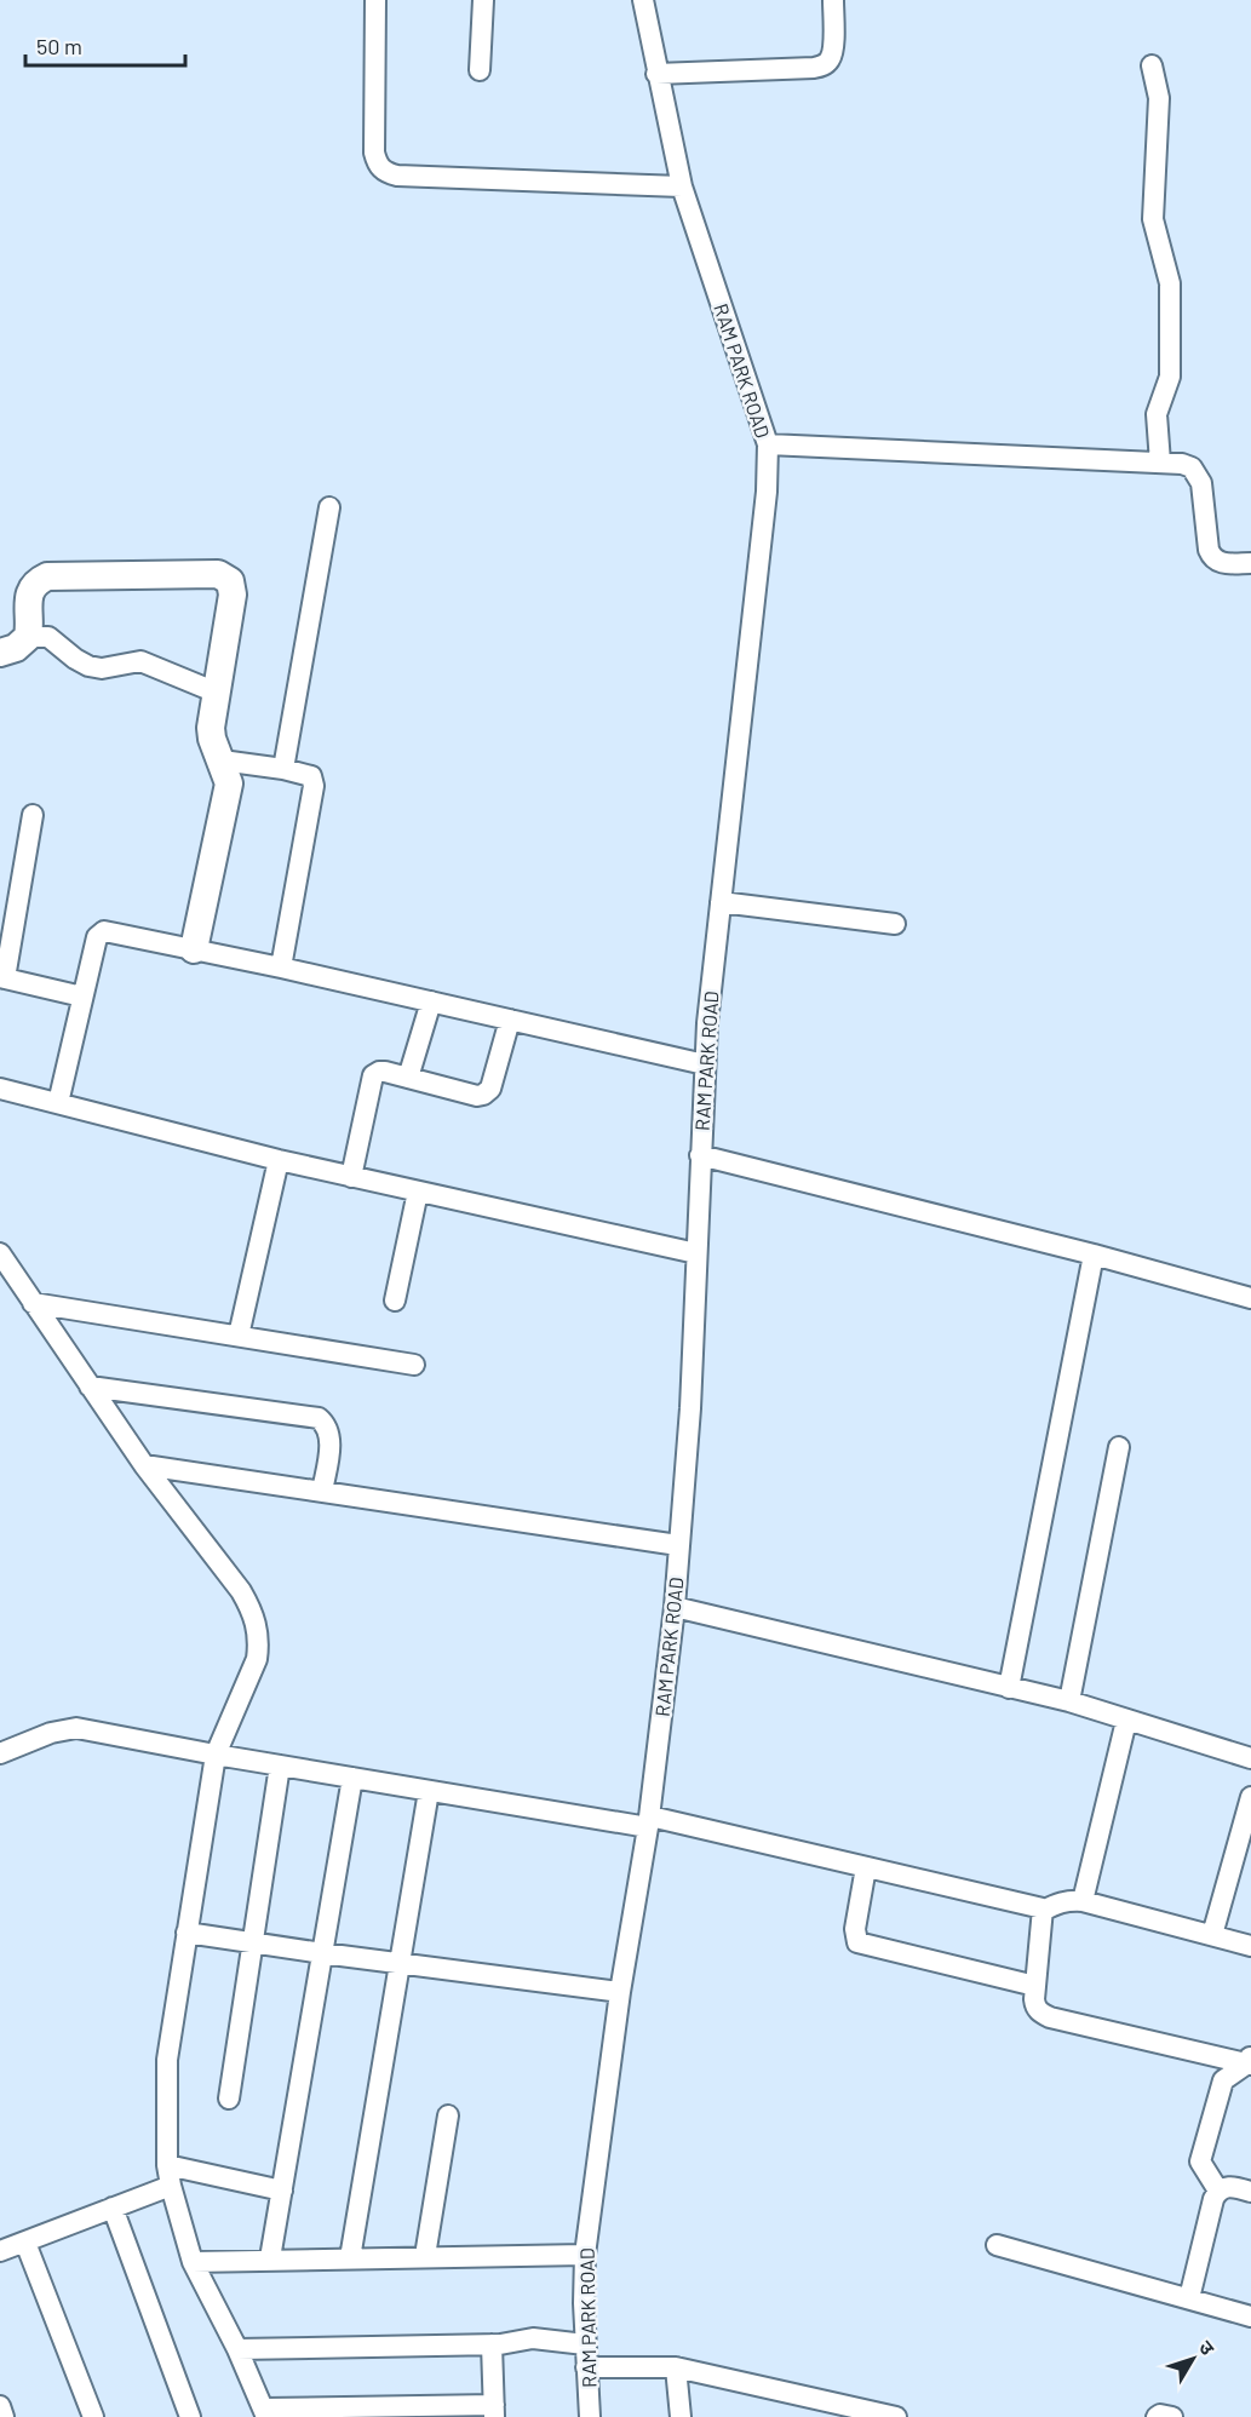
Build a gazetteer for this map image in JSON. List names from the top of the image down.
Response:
{
  "streets": {
    "street": ["RAM PARK ROAD"]
  },
  "scale_bar": "50 m",
  "north": "top right"
}
